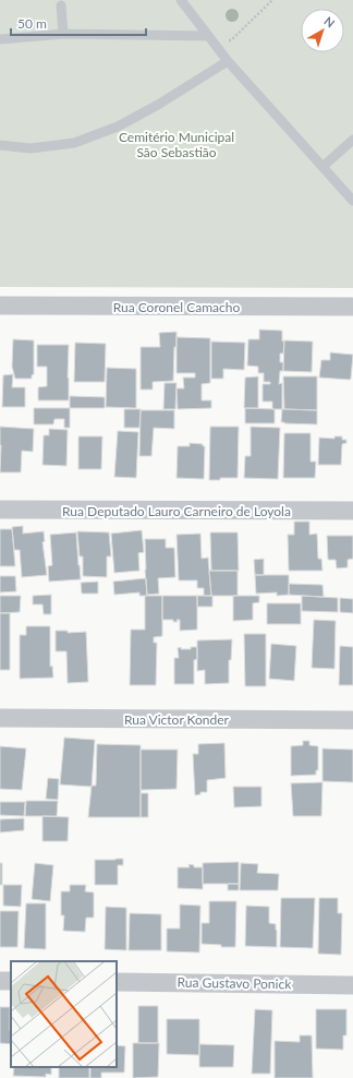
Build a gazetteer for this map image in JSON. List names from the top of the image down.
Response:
{
  "streets": {
    "street": [
      "Rua Coronel Camacho",
      "Rua Deputado Lauro Carneiro de Loyola",
      "Rua Victor Konder",
      "Rua Gustavo Ponick"
    ]
  },
  "parks": ["Cemitério Municipal São Sebastião"],
  "scale_bar": "50 m",
  "north": "top right"
}
